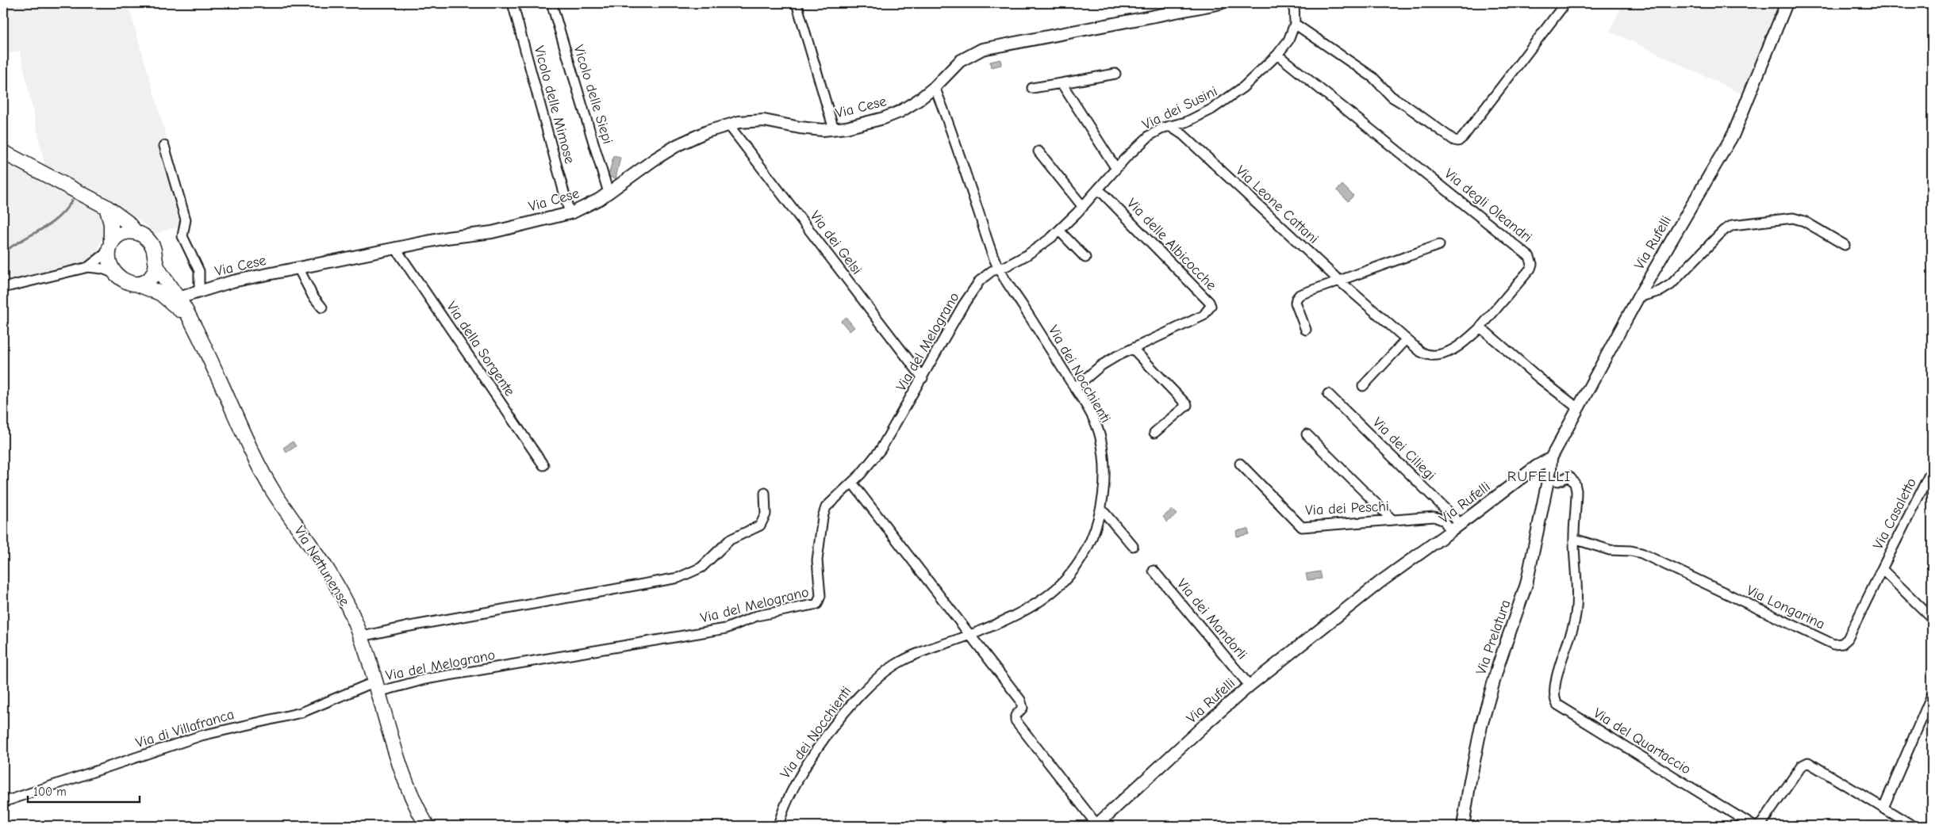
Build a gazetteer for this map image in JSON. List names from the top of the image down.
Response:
{
  "streets": {
    "main road": ["Via Nettunense"],
    "street": [
      "Vicolo delle Siepi",
      "Vicolo delle Mimose",
      "Via Cese",
      "Via dei Susini",
      "Via Leone Cattani",
      "Via degli Oleandri",
      "Via dei Gelsi",
      "Via Rufelli",
      "Via delle Albicocche",
      "Via del Melograno",
      "Via della Sorgente",
      "Via dei Nocchienti",
      "Via dei Ciliegi",
      "Via dei Peschi",
      "Via Casaletto",
      "Via Longarina",
      "Via dei Mandorli",
      "Via Prelatura",
      "Via di Villafranca",
      "Via del Quartaccio"
    ]
  },
  "crossings": [
    ["Vicolo delle Siepi", "Via Cese"],
    ["Vicolo delle Mimose", "Via Cese"],
    ["Via Cese", "Via dei Gelsi"],
    ["Via Cese", "Via della Sorgente"],
    ["Via Cese", "Via dei Nocchienti"],
    ["Via Cese", "Via Nettunense"],
    ["Via dei Susini", "Via Leone Cattani"],
    ["Via dei Susini", "Via degli Oleandri"],
    ["Via dei Susini", "Via delle Albicocche"],
    ["Via dei Susini", "Via del Melograno"],
    ["Via dei Susini", "Via dei Nocchienti"],
    ["Via Leone Cattani", "Via degli Oleandri"],
    ["Via dei Gelsi", "Via del Melograno"],
    ["Via Rufelli", "Via dei Ciliegi"],
    ["Via Rufelli", "Via dei Peschi"],
    ["Via Rufelli", "Via dei Mandorli"],
    ["Via Rufelli", "Via Prelatura"],
    ["Via delle Albicocche", "Via dei Nocchienti"],
    ["Via del Melograno", "Via dei Nocchienti"],
    ["Via del Melograno", "Via Nettunense"],
    ["Via del Melograno", "Via di Villafranca"],
    ["Via Casaletto", "Via Longarina"],
    ["Via Nettunense", "Via di Villafranca"],
    ["Via Longarina", "Via del Quartaccio"],
    ["Via Prelatura", "Via del Quartaccio"]
  ],
  "districts": ["RUFELLI"],
  "scale_bar": "100 m"
}
